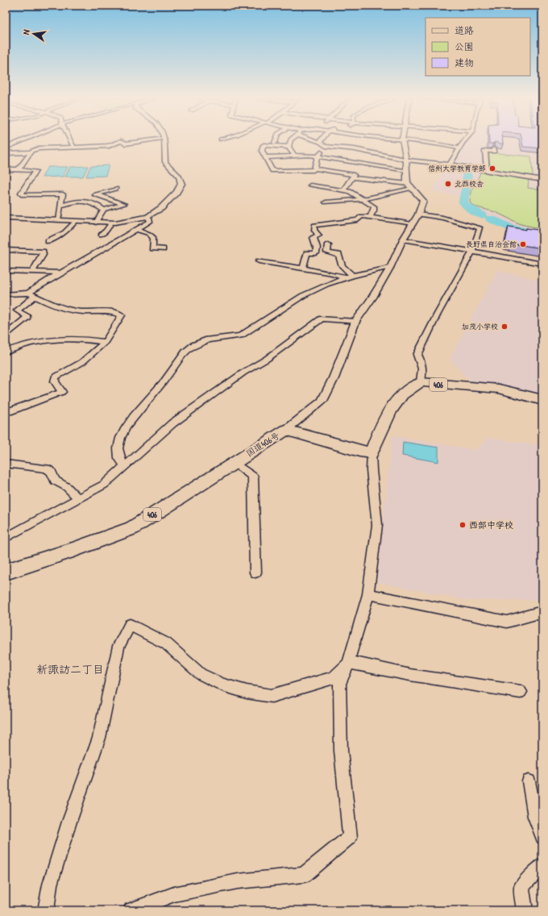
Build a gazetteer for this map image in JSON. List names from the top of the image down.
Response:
{
  "streets": {
    "highway": ["406", "国道406号"]
  },
  "crossings": [
    ["406", "国道406号"]
  ],
  "districts": ["新諏訪二丁目"],
  "places": [
    "信州大学教育学部",
    "北西校舎",
    "長野県自治会館",
    "加茂小学校",
    "西部中学校"
  ],
  "legend": ["道路", "公園", "建物"],
  "north": "left"
}
